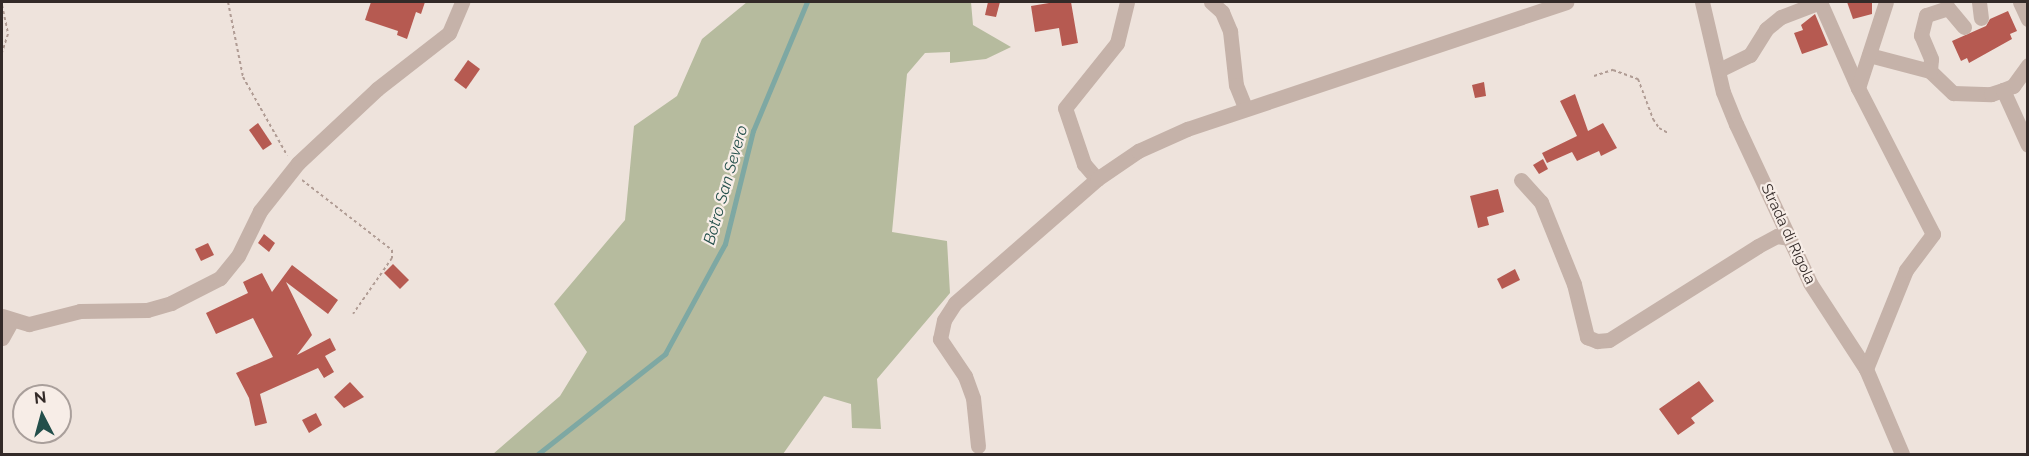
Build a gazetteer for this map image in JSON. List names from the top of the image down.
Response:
{
  "streets": {
    "street": ["Strada di Rigola"]
  },
  "water": ["Botro San Severo"],
  "north": "top"
}
